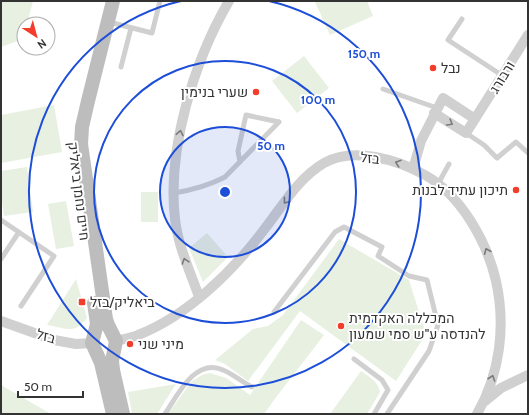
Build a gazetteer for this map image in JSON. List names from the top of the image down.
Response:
{
  "streets": {
    "street": ["ורבורג", "בזל", "חיים נחמן ביאליק"]
  },
  "crossings": [
    ["בזל", "חיים נחמן ביאליק"]
  ],
  "places": {
    "other": [
      "נבל",
      "שערי בנימין",
      "תיכון עתיד לבנות",
      "המכללה האקדמית להנדסה ע\"ש סמי שמעון",
      "מיני שני"
    ],
    "transit": ["ביאליק/בזל"]
  },
  "scale_bar": "50 m",
  "north": "bottom right",
  "rings": ["150 m", "100 m", "50 m"]
}
